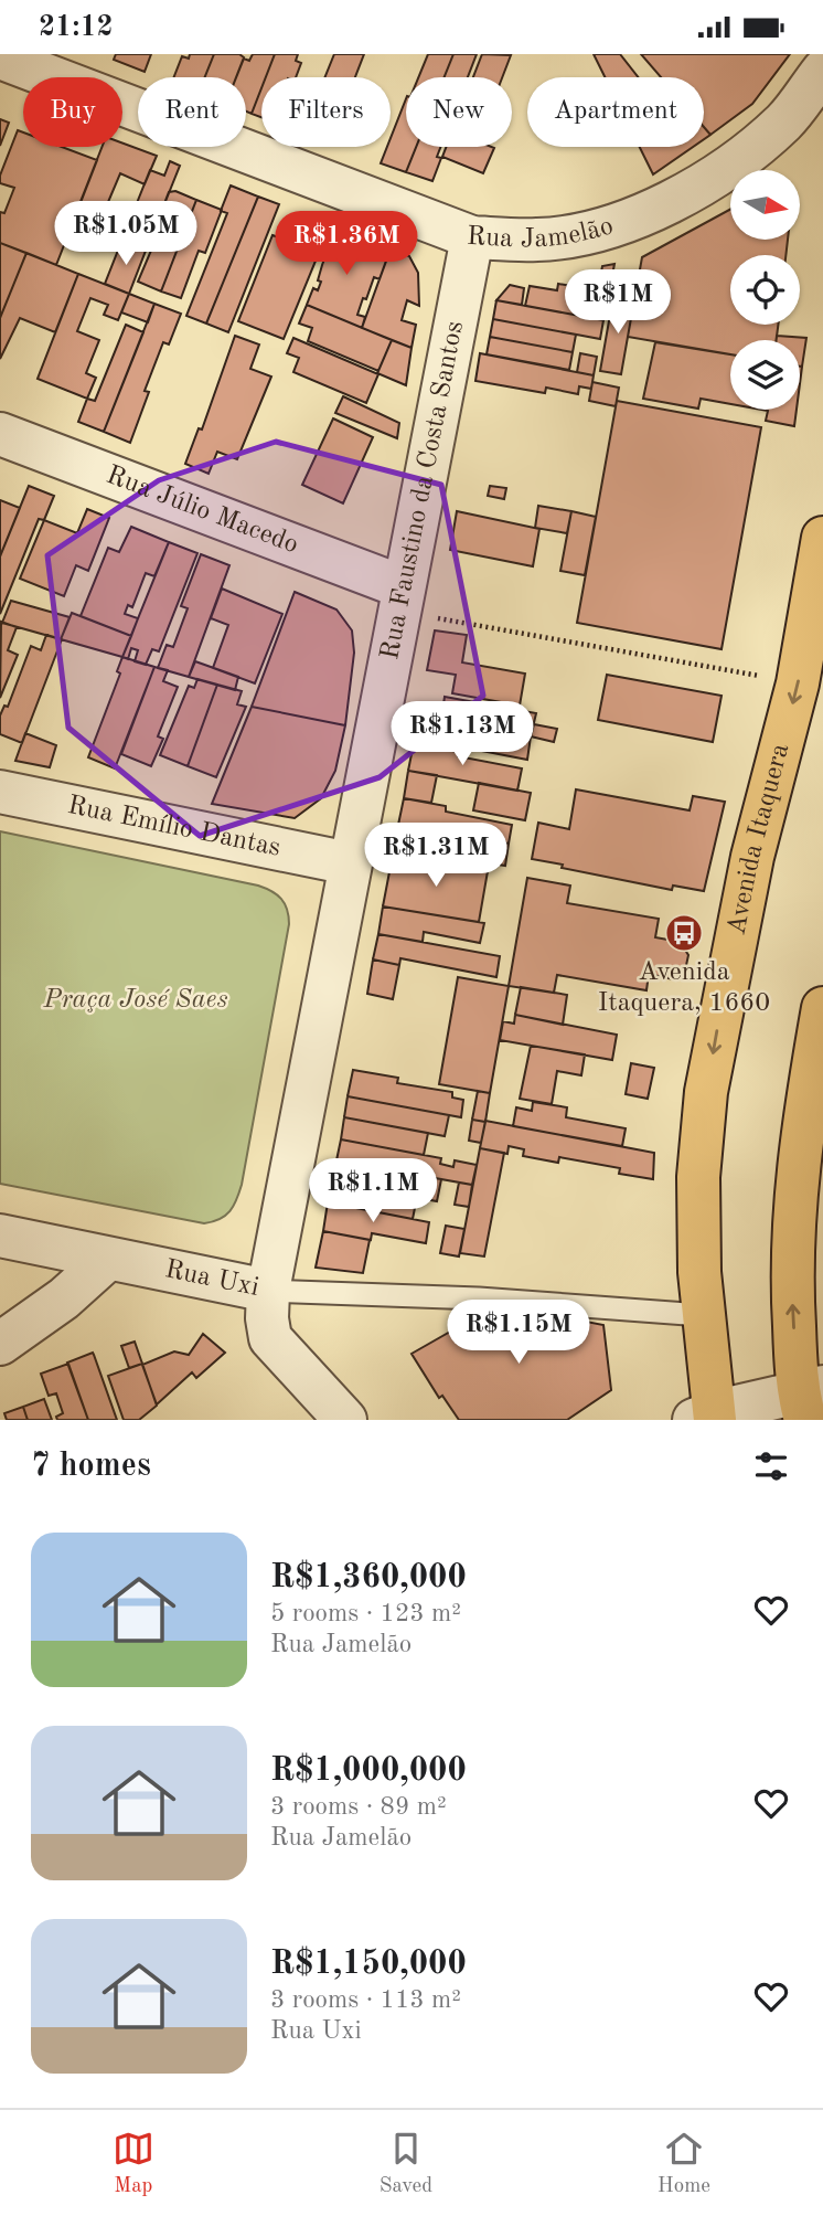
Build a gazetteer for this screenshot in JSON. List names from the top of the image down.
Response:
{
  "streets": {
    "main road": ["Avenida Itaquera"],
    "street": [
      "Rua Jamelão",
      "Rua Faustino da Costa Santos",
      "Rua Júlio Macedo",
      "Rua Emílio Dantas",
      "Rua Uxi"
    ]
  },
  "crossings": [
    ["Rua Jamelão", "Rua Faustino da Costa Santos"],
    ["Rua Faustino da Costa Santos", "Rua Júlio Macedo"],
    ["Rua Faustino da Costa Santos", "Rua Emílio Dantas"],
    ["Rua Faustino da Costa Santos", "Rua Uxi"]
  ],
  "parks": ["Praça José Saes"],
  "places": {
    "bus stop": ["Avenida Itaquera, 1660"]
  },
  "north": "right",
  "page": {
    "status": "21:12",
    "chip": [
      "Buy",
      "Rent",
      "Filters",
      "New",
      "Apartment"
    ],
    "price": [
      "R$1.05M",
      "R$1.36M",
      "R$1M",
      "R$1.13M",
      "R$1.31M",
      "R$1.1M",
      "R$1.15M"
    ],
    "heading": "7 homes",
    "list": [
      {
        "name": "R$1,360,000",
        "note": "5 rooms · 123 m² · Rua Jamelão"
      },
      {
        "name": "R$1,000,000",
        "note": "3 rooms · 89 m² · Rua Jamelão"
      },
      {
        "name": "R$1,150,000",
        "note": "3 rooms · 113 m² · Rua Uxi"
      }
    ],
    "tabs": ["Map", "Saved", "Home"]
  }
}
